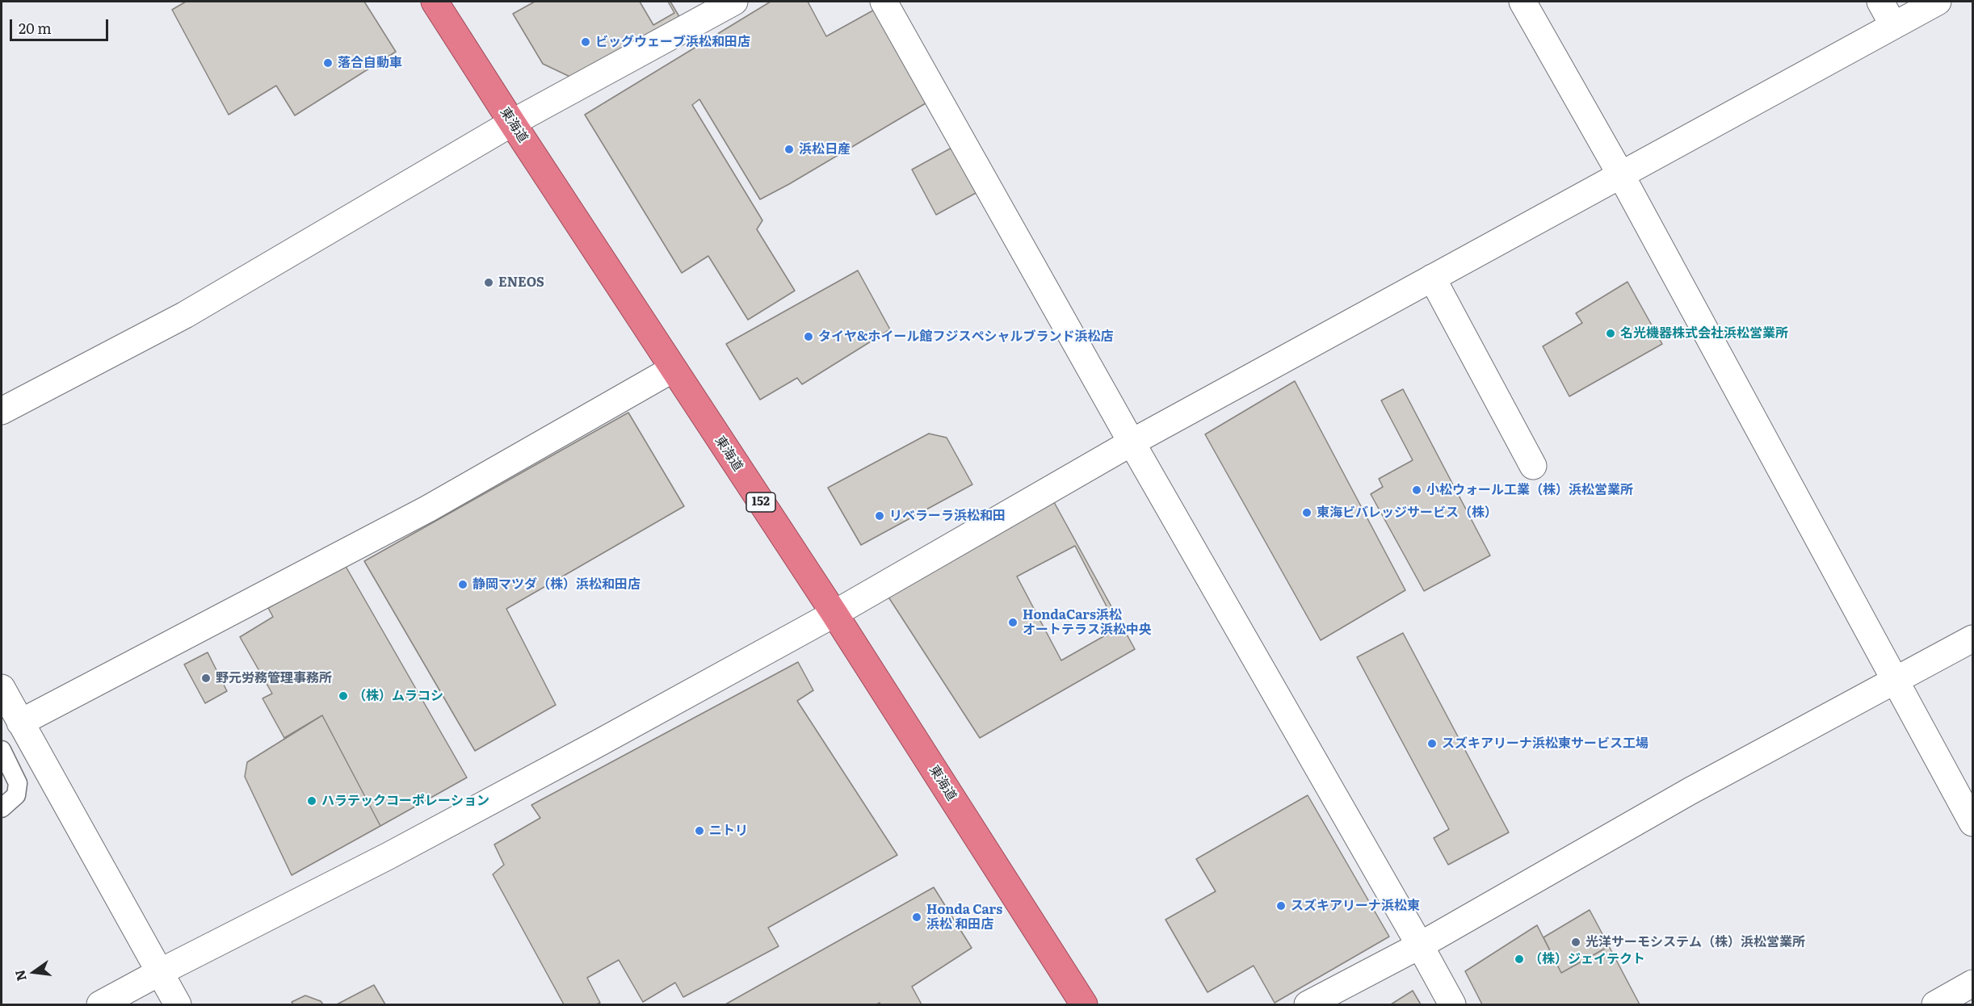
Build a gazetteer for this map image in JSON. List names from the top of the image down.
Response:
{
  "streets": {
    "highway": ["東海道", "152"]
  },
  "places": [
    "ビッグウェーブ浜松和田店",
    "落合自動車",
    "浜松日産",
    "ENEOS",
    "名光機器株式会社浜松営業所",
    "タイヤ&ホイール館フジスペシャルブランド浜松店",
    "小松ウォール工業（株）浜松営業所",
    "東海ビバレッジサービス（株）",
    "リベラーラ浜松和田",
    "静岡マツダ（株）浜松和田店",
    "HondaCars浜松 オートテラス浜松中央",
    "野元労務管理事務所",
    "（株）ムラコシ",
    "スズキアリーナ浜松東サービス工場",
    "ハラテックコーポレーション",
    "ニトリ",
    "スズキアリーナ浜松東",
    "Honda Cars 浜松 和田店",
    "光洋サーモシステム（株）浜松営業所",
    "（株）ジェイテクト"
  ],
  "scale_bar": "20 m",
  "north": "left"
}
